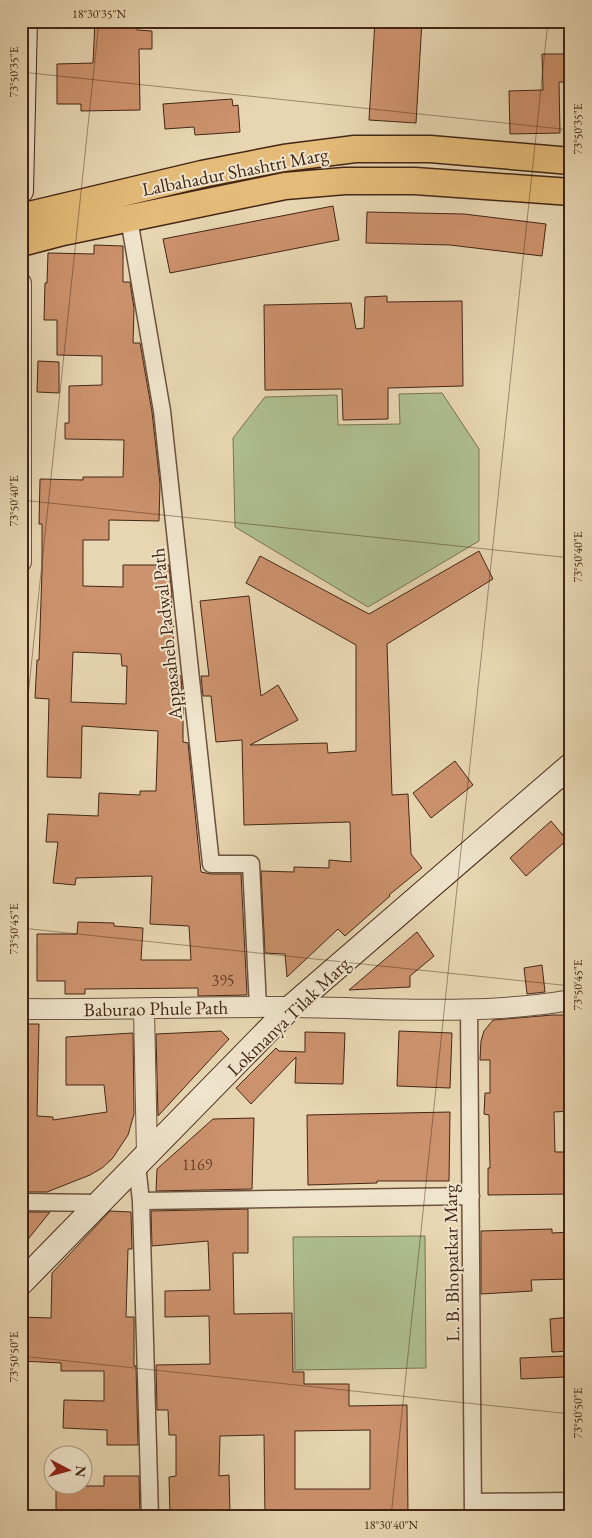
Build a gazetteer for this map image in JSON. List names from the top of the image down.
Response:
{
  "streets": {
    "main road": ["Lalbahadur Shashtri Marg", "Lokmanya Tilak Marg"],
    "street": ["Appasaheb Padwal Path", "Baburao Phule Path", "L. B. Bhopatkar Marg"]
  },
  "crossings": [
    ["Lalbahadur Shashtri Marg", "Appasaheb Padwal Path"],
    ["Appasaheb Padwal Path", "Baburao Phule Path"],
    ["Baburao Phule Path", "Lokmanya Tilak Marg"],
    ["Baburao Phule Path", "L. B. Bhopatkar Marg"]
  ],
  "house_numbers": ["395", "1169"],
  "north": "right",
  "coordinates": [
    "18°30'35\"N",
    "73°50'35\"E",
    "73°50'40\"E",
    "73°50'45\"E",
    "73°50'50\"E",
    "18°30'40\"N"
  ]
}
